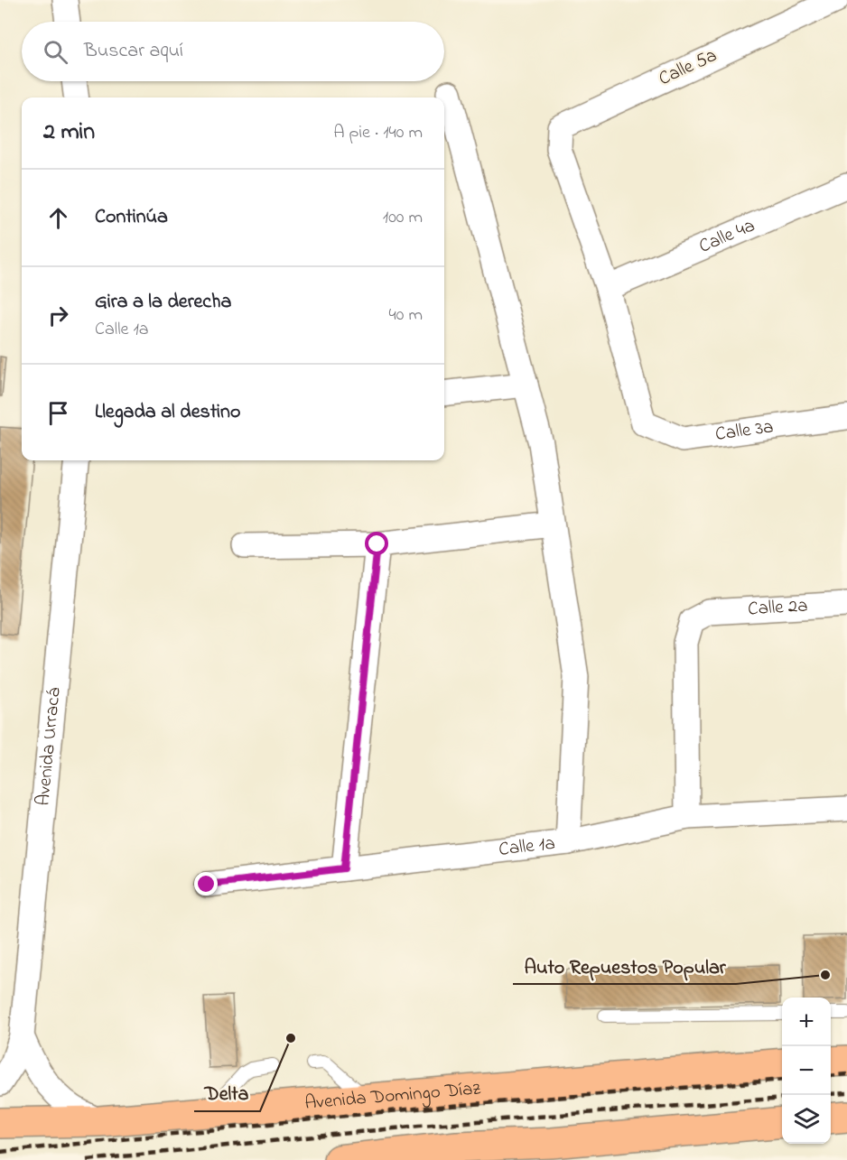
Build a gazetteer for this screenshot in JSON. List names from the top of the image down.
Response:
{
  "streets": {
    "main road": ["Avenida Domingo Díaz"],
    "street": [
      "Calle 5a",
      "Calle 4a",
      "Calle 3a",
      "Calle 2a",
      "Avenida Urracá",
      "Calle 1a"
    ]
  },
  "crossings": [
    ["Calle 5a", "Calle 4a"],
    ["Calle 5a", "Calle 3a"],
    ["Calle 4a", "Calle 3a"],
    ["Calle 2a", "Calle 1a"],
    ["Avenida Urracá", "Avenida Domingo Díaz"]
  ],
  "places": ["Auto Repuestos Popular", "Delta"],
  "page": {
    "search": "Buscar aquí",
    "heading": ["2 min", "A pie · 140 m"],
    "list": [
      ["Continúa", "100 m"],
      ["Gira a la derecha", "Calle 1a", "40 m"],
      "Llegada al destino"
    ],
    "map_buttons": ["+", "−"]
  }
}
